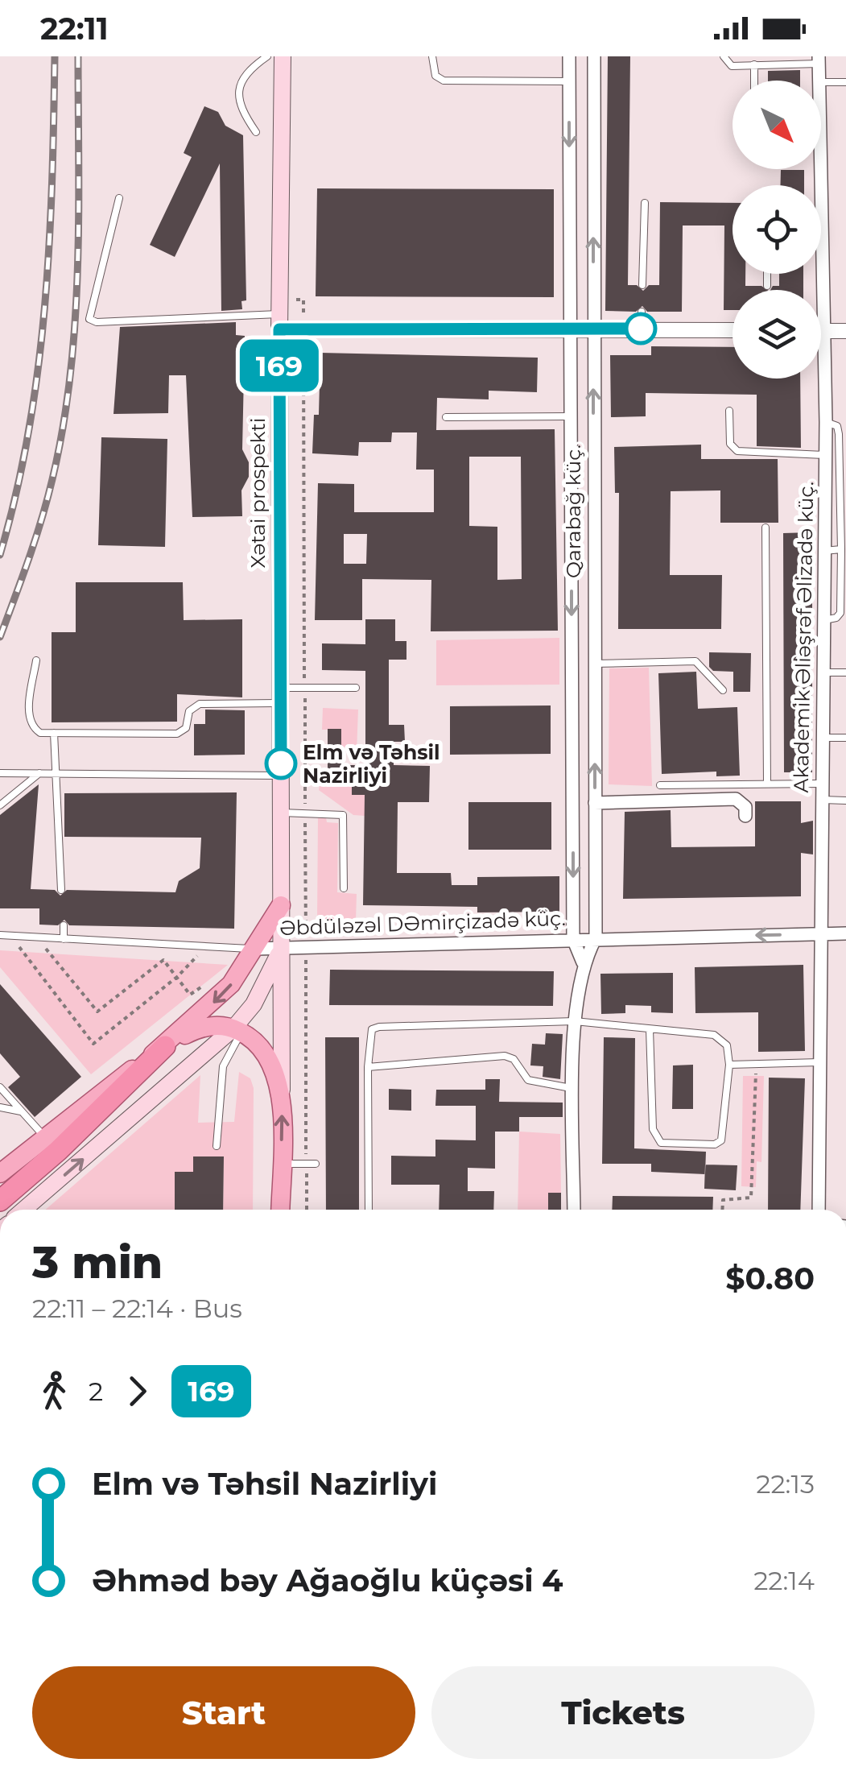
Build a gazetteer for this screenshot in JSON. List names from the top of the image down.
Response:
{
  "streets": {
    "main road": ["Xətai prospekti"],
    "street": ["Qarabağ küç.", "Akademik Əliəşrəf Əlizadə küç.", "Əbdüləzəl DƏmirçizadə küç."]
  },
  "crossings": [
    ["Xətai prospekti", "Əbdüləzəl DƏmirçizadə küç."],
    ["Qarabağ küç.", "Əbdüləzəl DƏmirçizadə küç."],
    ["Akademik Əliəşrəf Əlizadə küç.", "Əbdüləzəl DƏmirçizadə küç."]
  ],
  "places": ["Elm və Təhsil Nazirliyi"],
  "lines": ["bus line 169"],
  "north": "bottom right",
  "page": {
    "status": "22:11",
    "on_map": "169",
    "heading": ["3 min", "22:11 – 22:14 · Bus", "$0.80"],
    "legs": ["2", "169"],
    "list": [
      {
        "name": "Elm və Təhsil Nazirliyi",
        "value": "22:13"
      },
      {
        "name": "Əhməd bəy Ağaoğlu küçəsi 4",
        "value": "22:14"
      }
    ],
    "buttons": ["Start", "Tickets"]
  }
}
